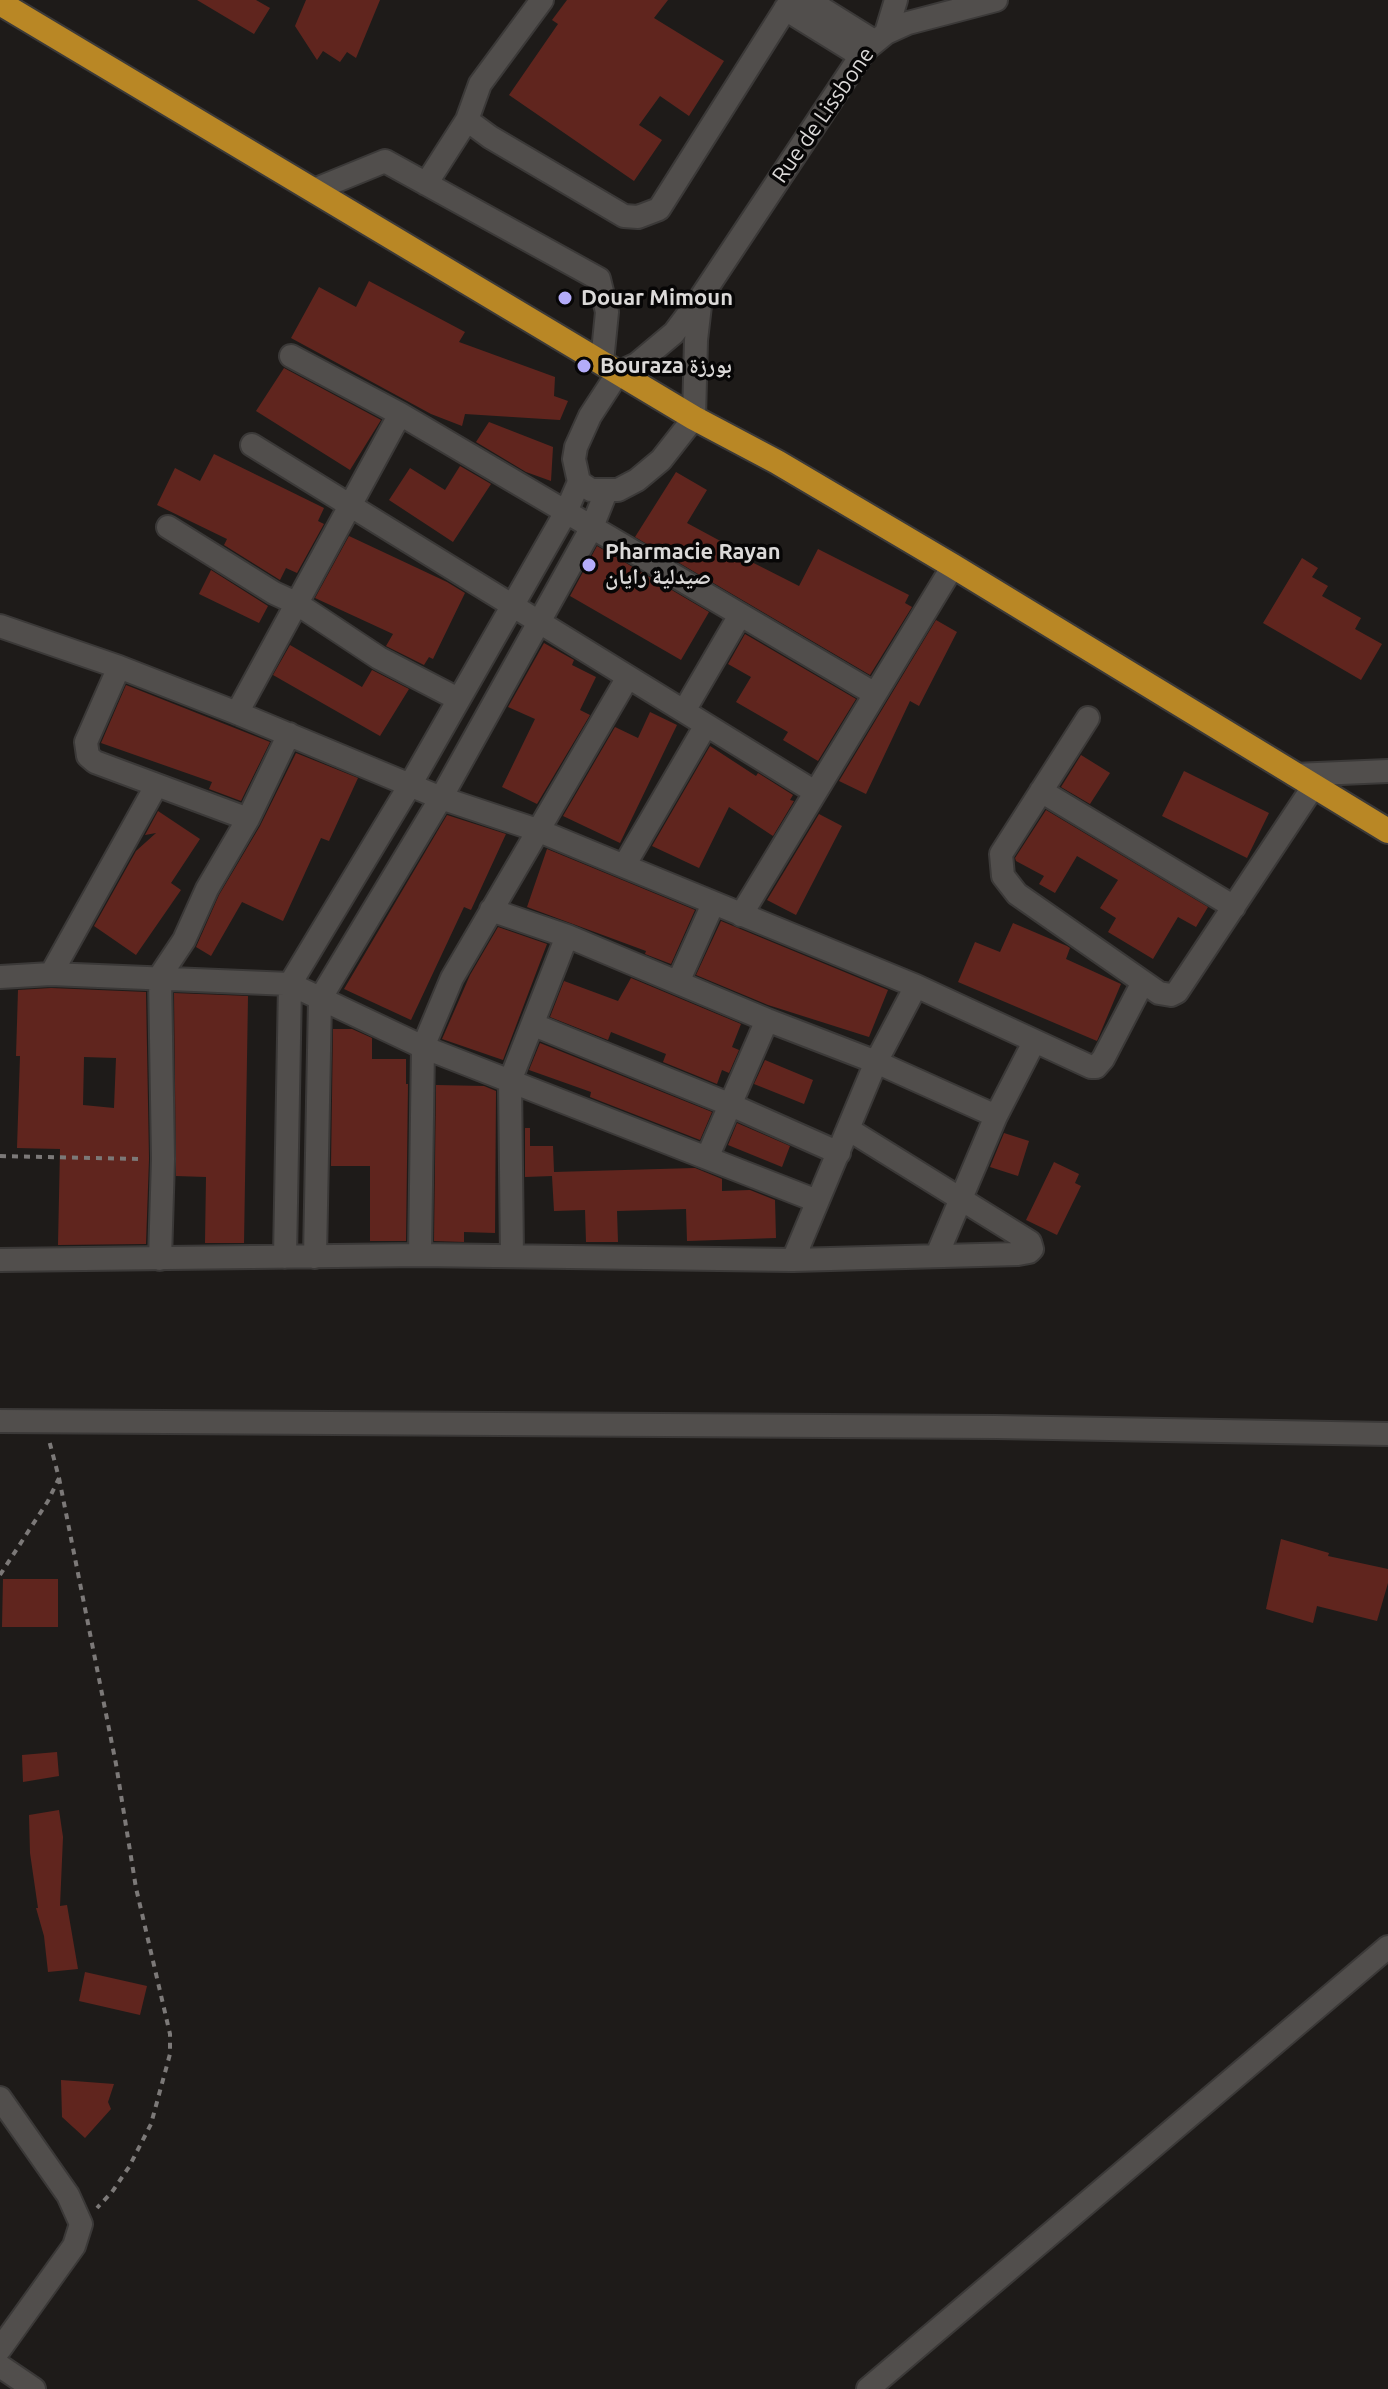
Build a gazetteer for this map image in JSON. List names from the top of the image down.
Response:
{
  "streets": {
    "street": ["Rue de Lissbone"]
  },
  "places": ["Douar Mimoun", "Bouraza بورزة", "Pharmacie Rayan صيدلية رايان"]
}
